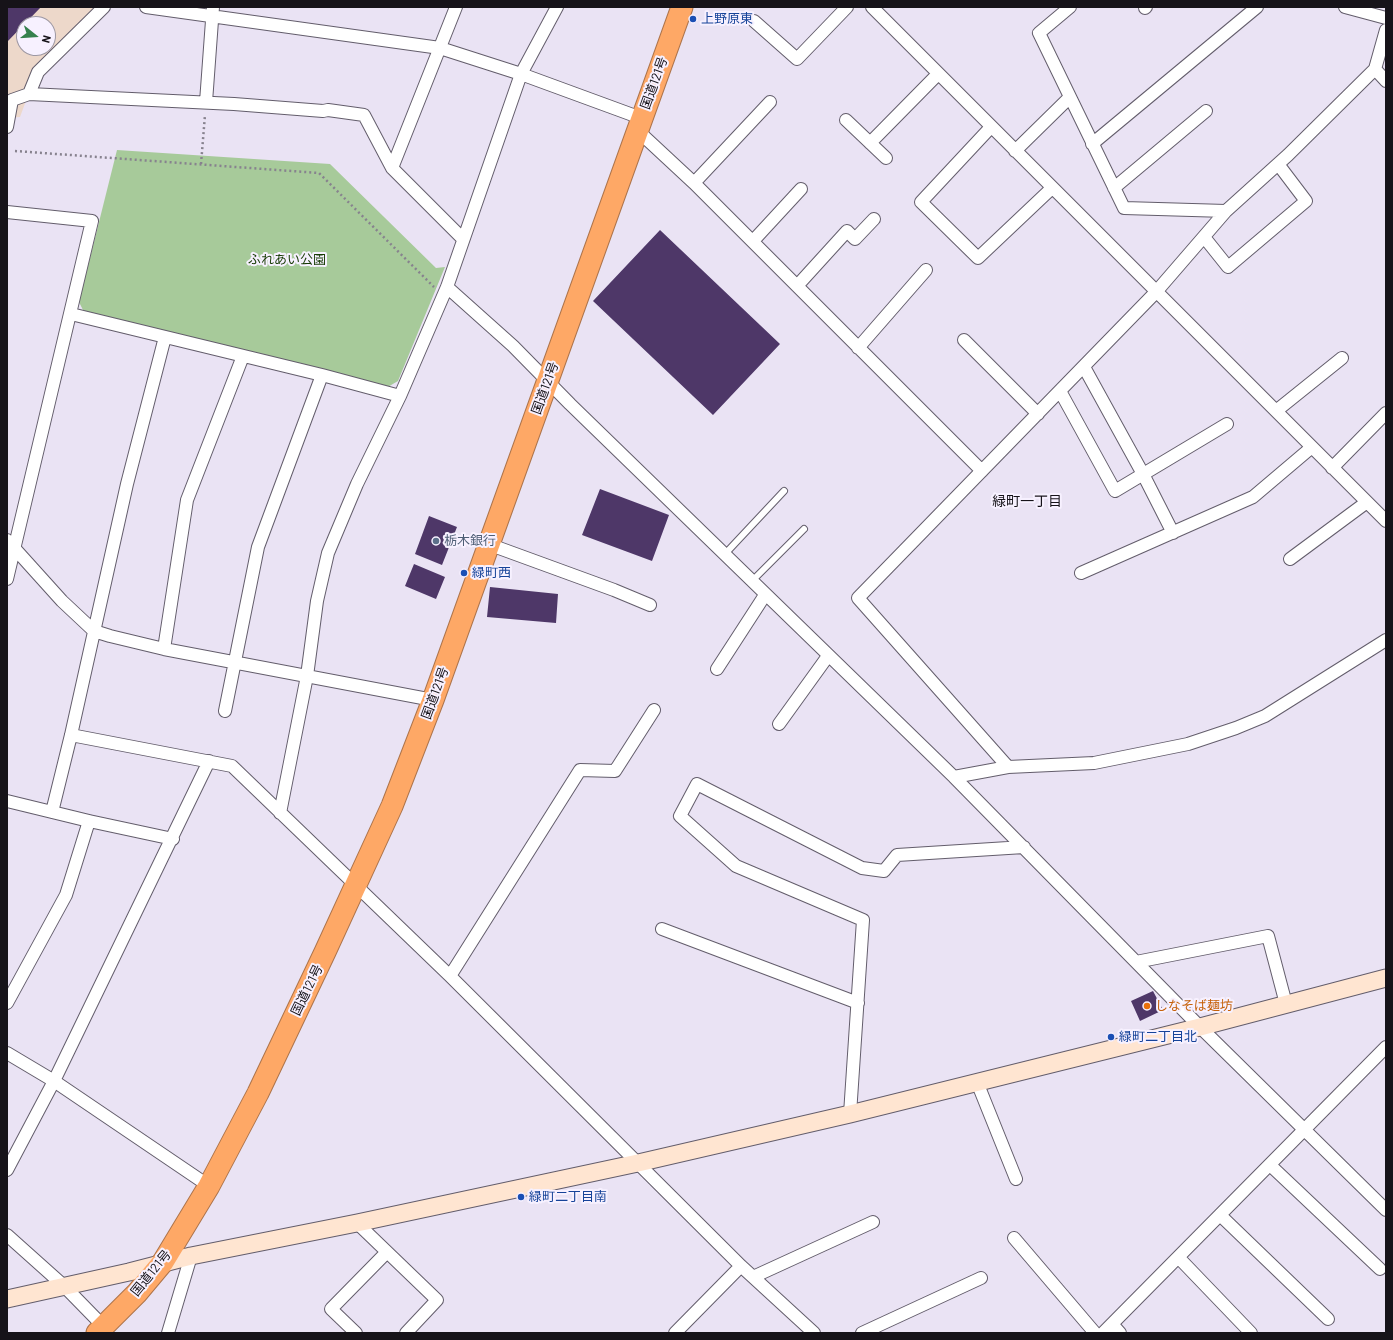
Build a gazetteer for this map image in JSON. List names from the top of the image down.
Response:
{
  "streets": {
    "highway": ["国道121号"]
  },
  "districts": ["緑町一丁目"],
  "parks": ["ふれあい公園"],
  "places": [
    "上野原東",
    "栃木銀行",
    "緑町西",
    "しなそば麺坊",
    "緑町二丁目北",
    "緑町二丁目南"
  ],
  "north": "right"
}
